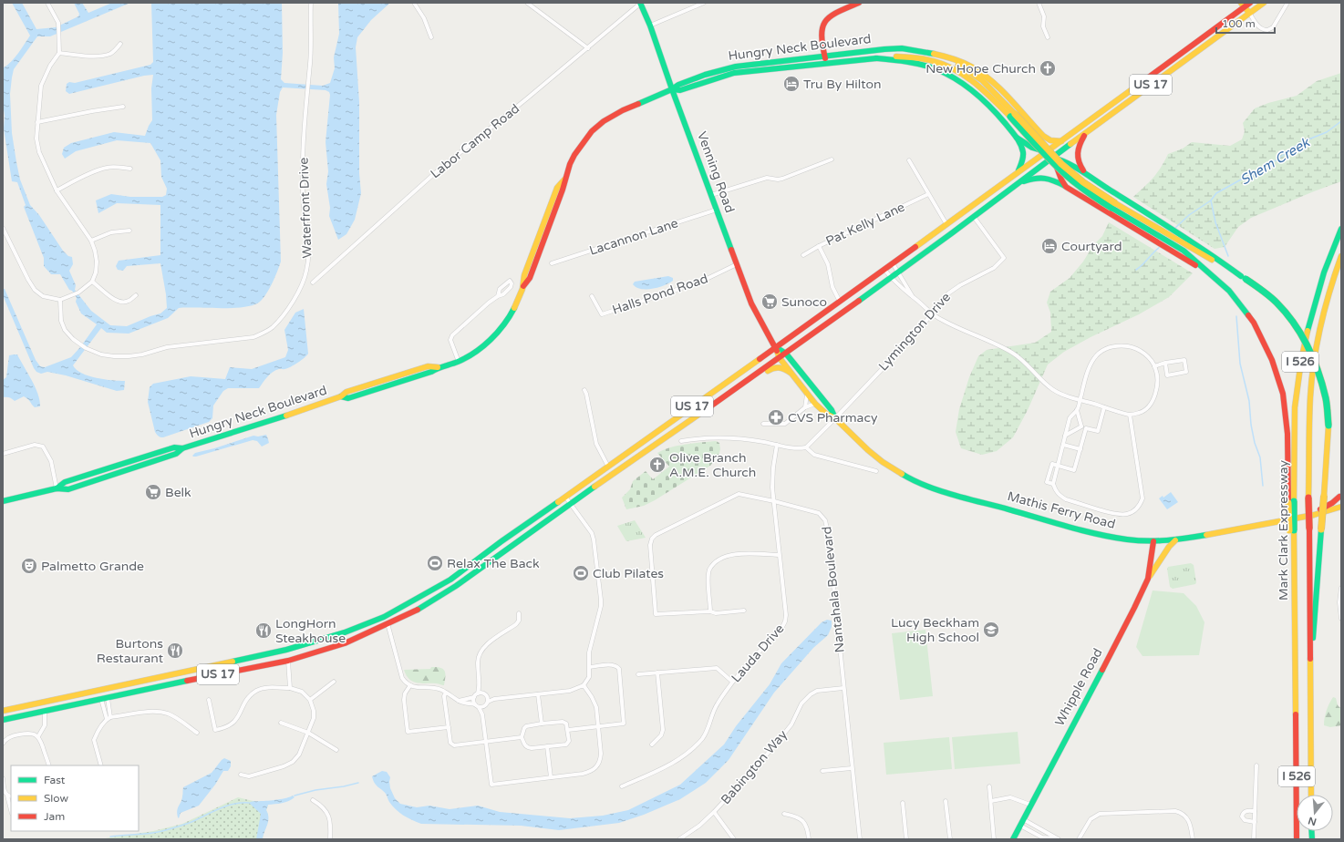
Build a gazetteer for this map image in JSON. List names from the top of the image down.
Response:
{
  "streets": {
    "main road": [
      "Hungry Neck Boulevard",
      "US 17",
      "Venning Road",
      "I 526",
      "Mathis Ferry Road",
      "Mark Clark Expressway",
      "Whipple Road"
    ],
    "street": [
      "Labor Camp Road",
      "Waterfront Drive",
      "Pat Kelly Lane",
      "Lacannon Lane",
      "Halls Pond Road",
      "Lymington Drive",
      "Nantahala Boulevard",
      "Lauda Drive",
      "Babington Way"
    ]
  },
  "crossings": [
    ["Hungry Neck Boulevard", "Venning Road"],
    ["US 17", "Venning Road"],
    ["US 17", "Lymington Drive"],
    ["US 17", "Mathis Ferry Road"],
    ["Labor Camp Road", "Venning Road"],
    ["Venning Road", "Lacannon Lane"],
    ["Venning Road", "Halls Pond Road"],
    ["Venning Road", "Mathis Ferry Road"],
    ["Lymington Drive", "Mathis Ferry Road"],
    ["Mathis Ferry Road", "Whipple Road"],
    ["Nantahala Boulevard", "Lauda Drive"],
    ["Nantahala Boulevard", "Babington Way"]
  ],
  "water": ["Shem Creek"],
  "places": {
    "church": ["New Hope Church", "Olive Branch A.M.E. Church"],
    "hotel": ["Tru By Hilton", "Courtyard"],
    "supermarket": ["Sunoco", "Belk"],
    "pharmacy": ["CVS Pharmacy"],
    "sports": ["Relax The Back", "Club Pilates"],
    "theatre": ["Palmetto Grande"],
    "school or university": ["Lucy Beckham High School"],
    "restaurant": ["LongHorn Steakhouse", "Burtons Restaurant"]
  },
  "legend": ["Fast", "Slow", "Jam"],
  "scale_bar": "100 m",
  "north": "bottom"
}
